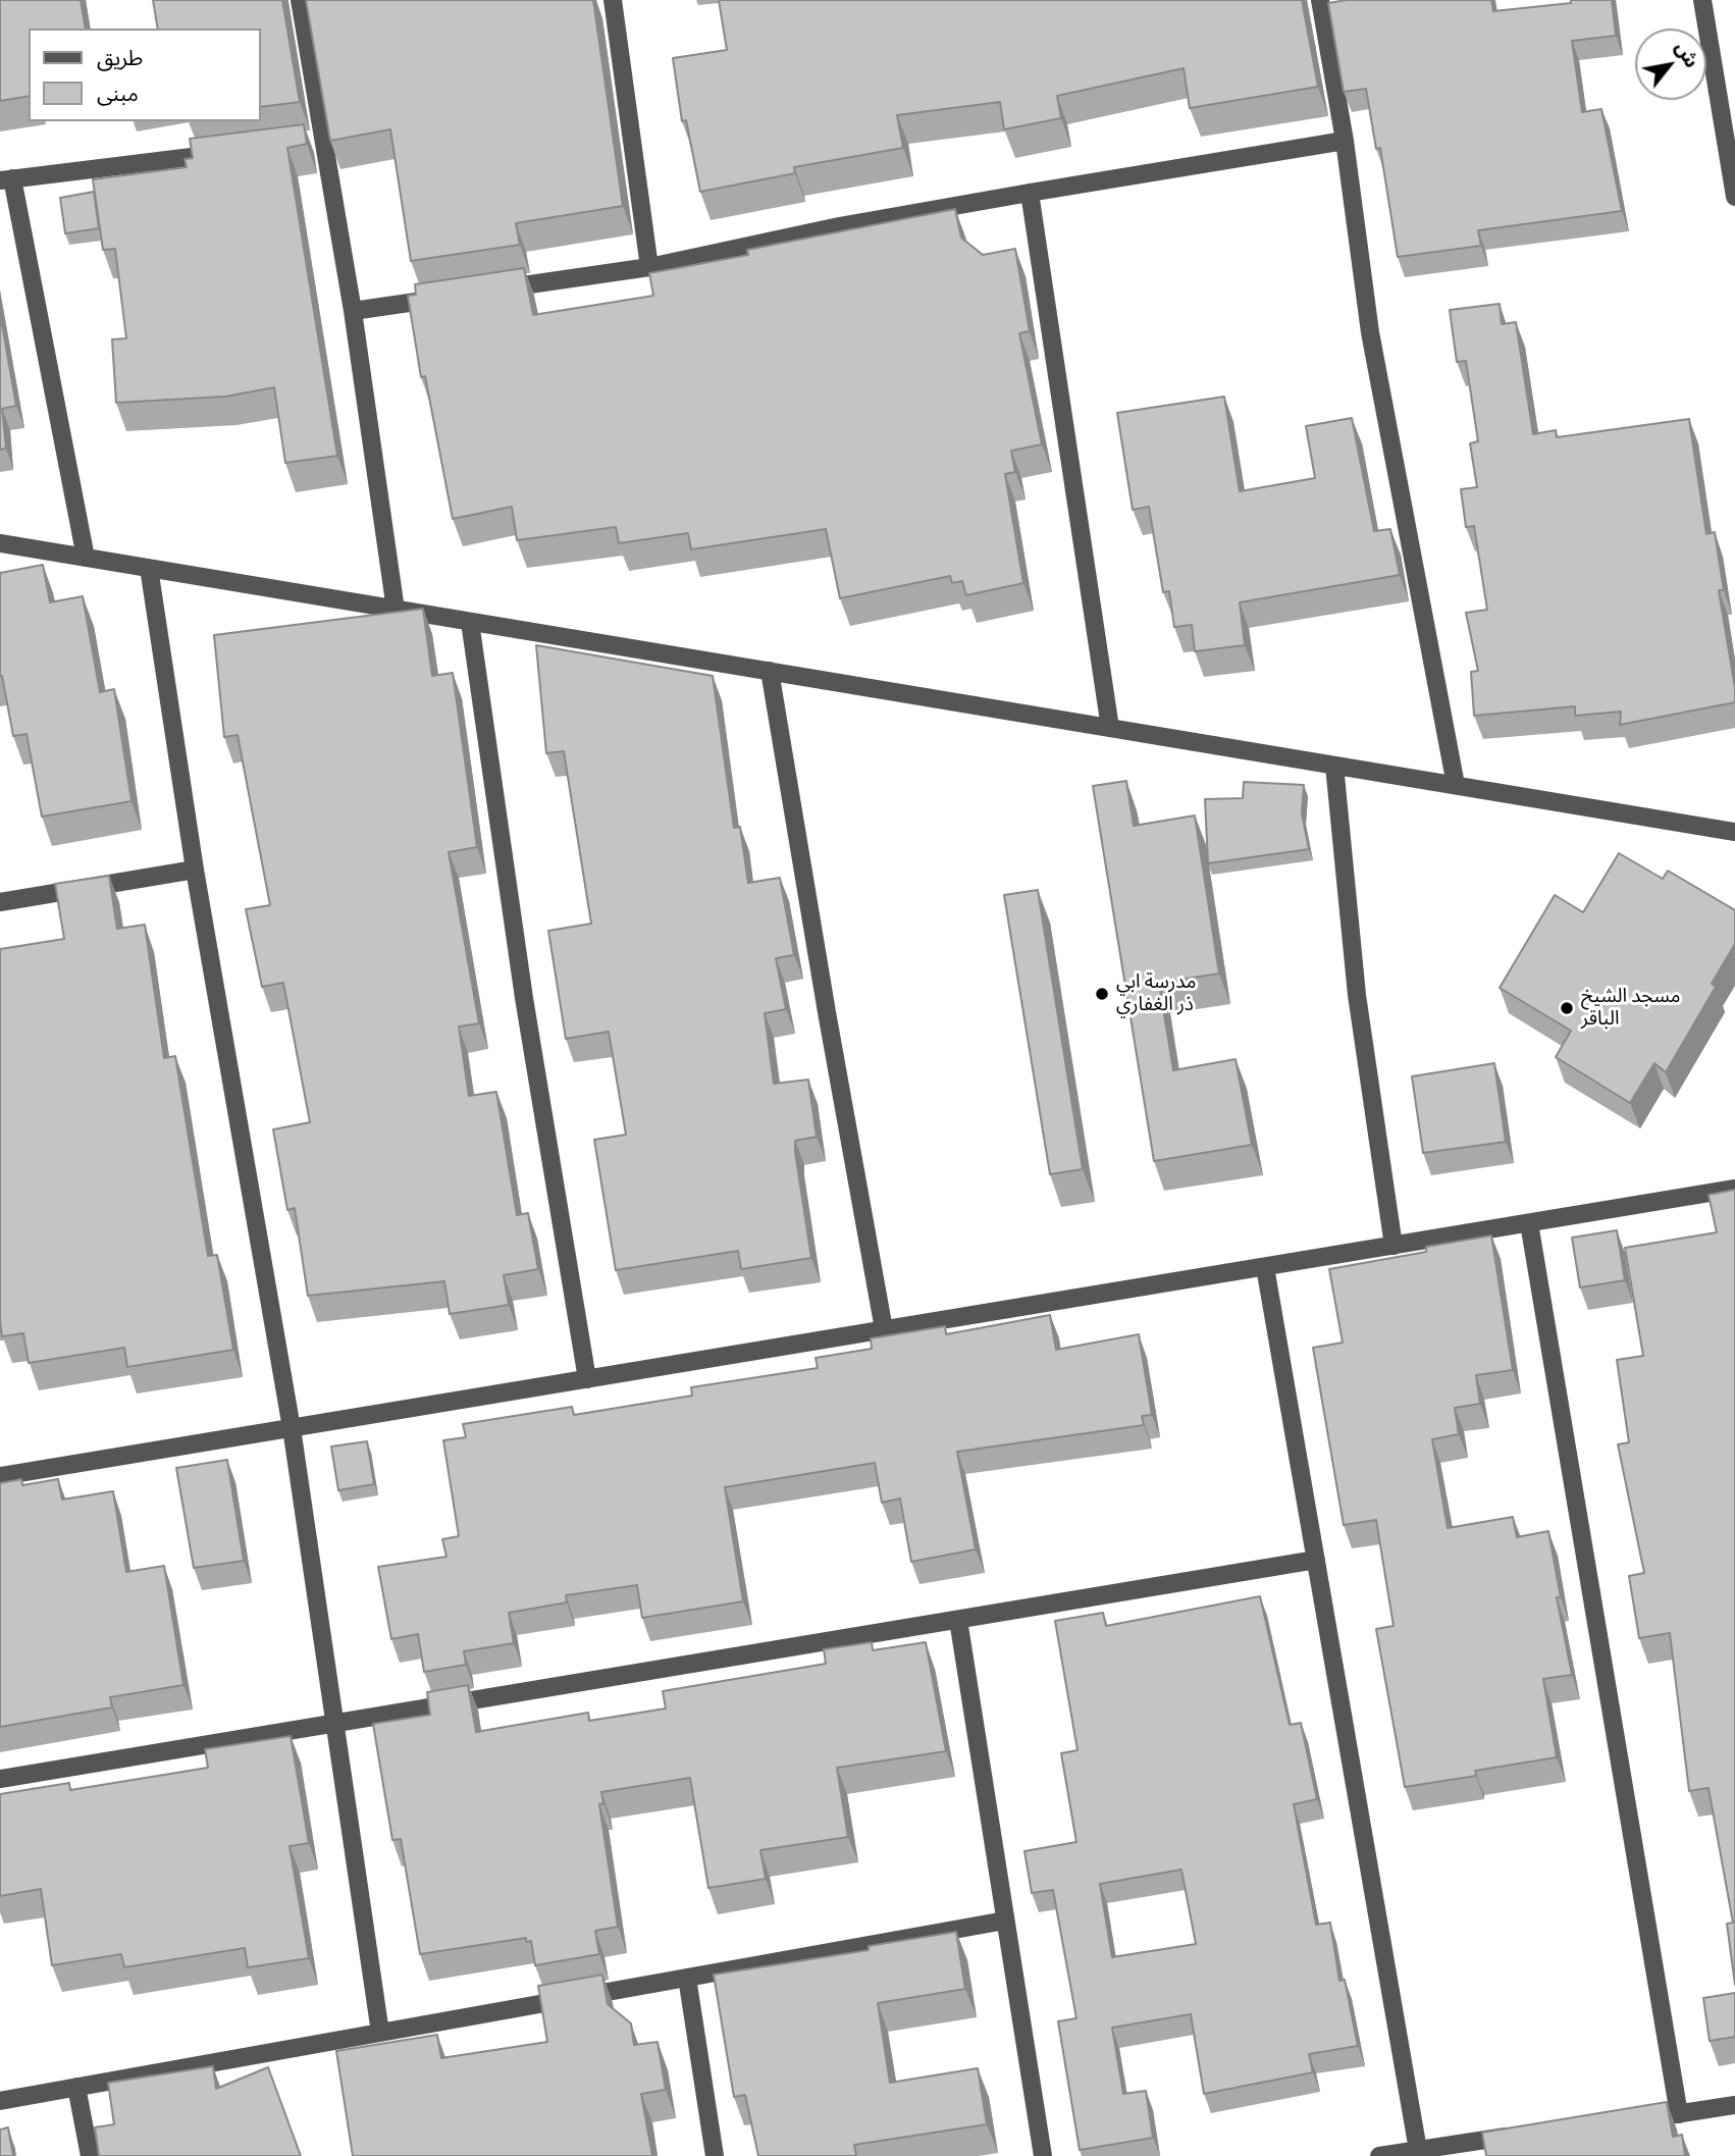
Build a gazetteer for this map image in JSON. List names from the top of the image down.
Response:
{
  "places": ["مدرسة ابي ذر الغفاري", "مسجد الشيخ الباقر"],
  "legend": ["طريق", "مبنى"],
  "north": "top right"
}
